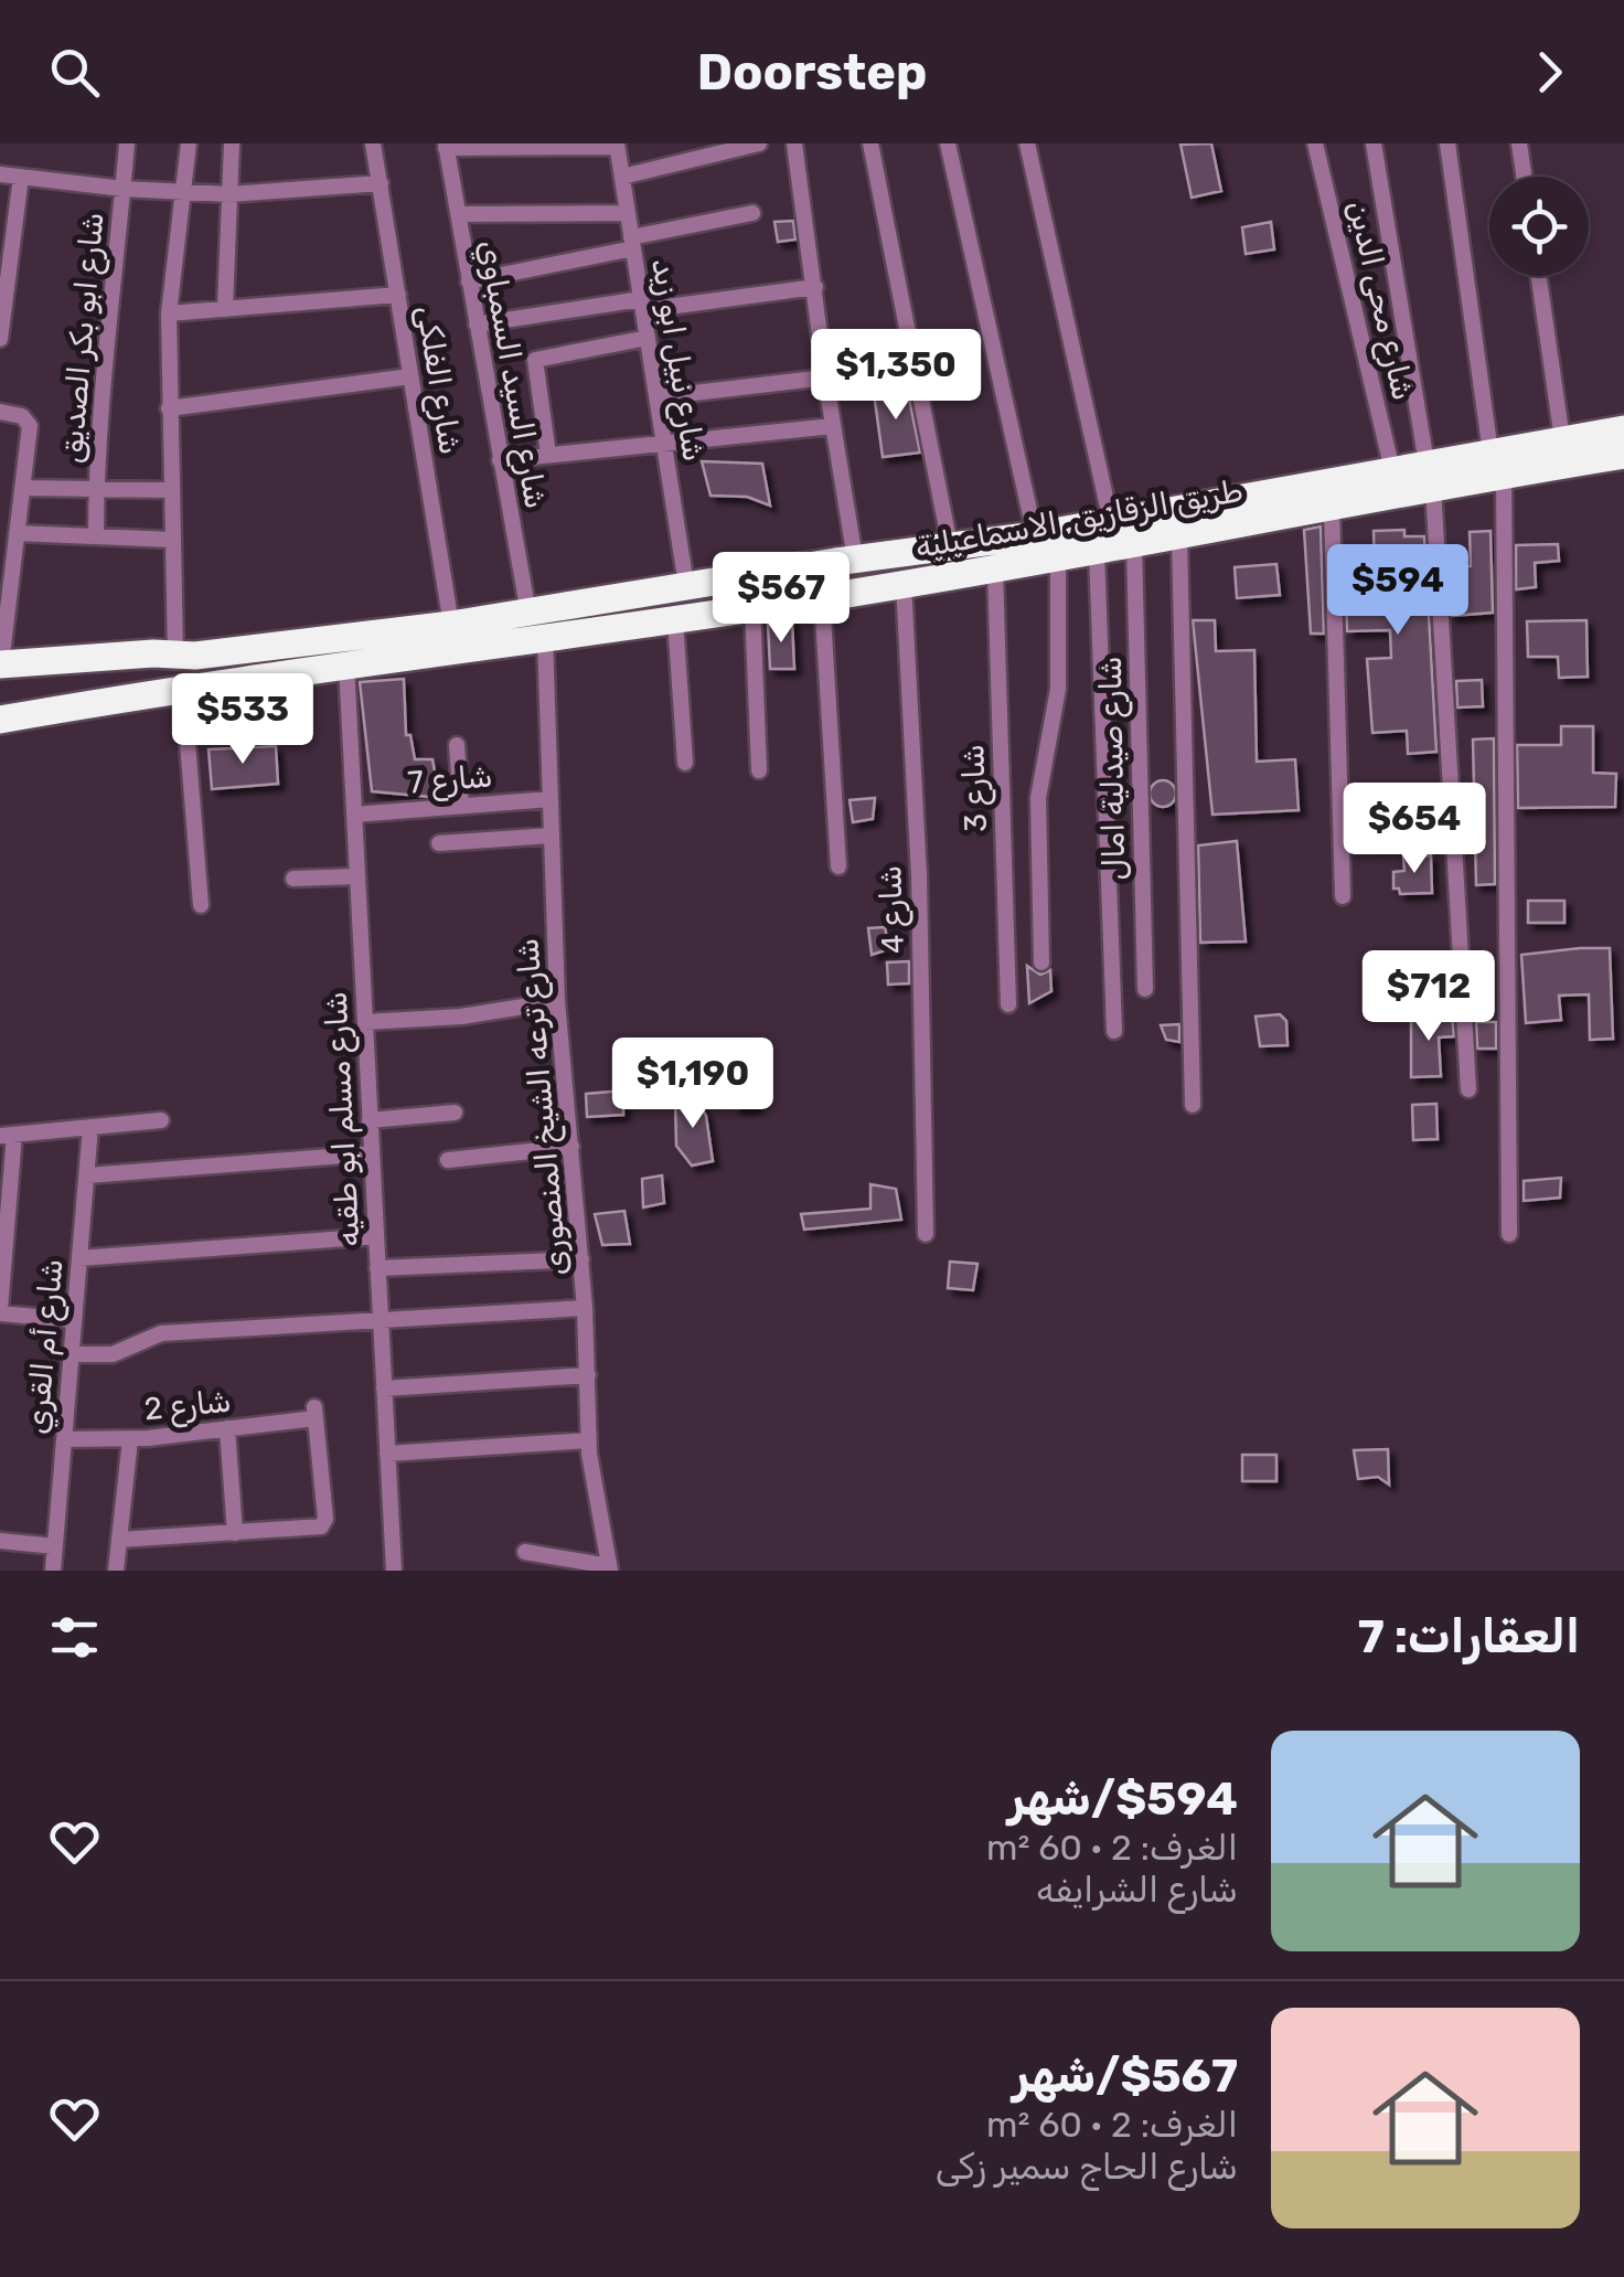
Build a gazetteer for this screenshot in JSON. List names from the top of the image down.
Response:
{
  "streets": {
    "highway": ["طريق الزقازيق, الاسماعيلية"],
    "street": [
      "شارع محى الدين",
      "شارع ابو بكر الصديق",
      "شارع نبيل ابو زيد",
      "شارع السيد السمباوي",
      "شارع الفلكى",
      "شارع صيدلية امال",
      "شارع 7",
      "شارع 3",
      "شارع 4",
      "شارع ترعه الشيخ المنصورى",
      "شارع مسلم ابو طقيه",
      "شارع أم القري",
      "شارع 2"
    ]
  },
  "crossings": [
    ["شارع محى الدين", "طريق الزقازيق, الاسماعيلية"],
    ["شارع نبيل ابو زيد", "طريق الزقازيق, الاسماعيلية"],
    ["شارع السيد السمباوي", "طريق الزقازيق, الاسماعيلية"],
    ["شارع السيد السمباوي", "شارع ترعه الشيخ المنصورى"],
    ["شارع الفلكى", "طريق الزقازيق, الاسماعيلية"],
    ["طريق الزقازيق, الاسماعيلية", "شارع صيدلية امال"],
    ["طريق الزقازيق, الاسماعيلية", "شارع 3"],
    ["طريق الزقازيق, الاسماعيلية", "شارع 4"],
    ["طريق الزقازيق, الاسماعيلية", "شارع ترعه الشيخ المنصورى"],
    ["طريق الزقازيق, الاسماعيلية", "شارع مسلم ابو طقيه"],
    ["شارع 7", "شارع ترعه الشيخ المنصورى"],
    ["شارع 7", "شارع مسلم ابو طقيه"],
    ["شارع أم القري", "شارع 2"]
  ],
  "page": {
    "header": "Doorstep",
    "price": [
      "$1,350",
      "$594",
      "$567",
      "$533",
      "$654",
      "$712",
      "$1,190"
    ],
    "heading": "العقارات: 7",
    "list": [
      {
        "name": "$594/شهر",
        "note": "الغرف: 2 · 60 m² · شارع الشرايفه"
      },
      {
        "name": "$567/شهر",
        "note": "الغرف: 2 · 60 m² · شارع الحاج سمير زكى"
      }
    ]
  }
}
